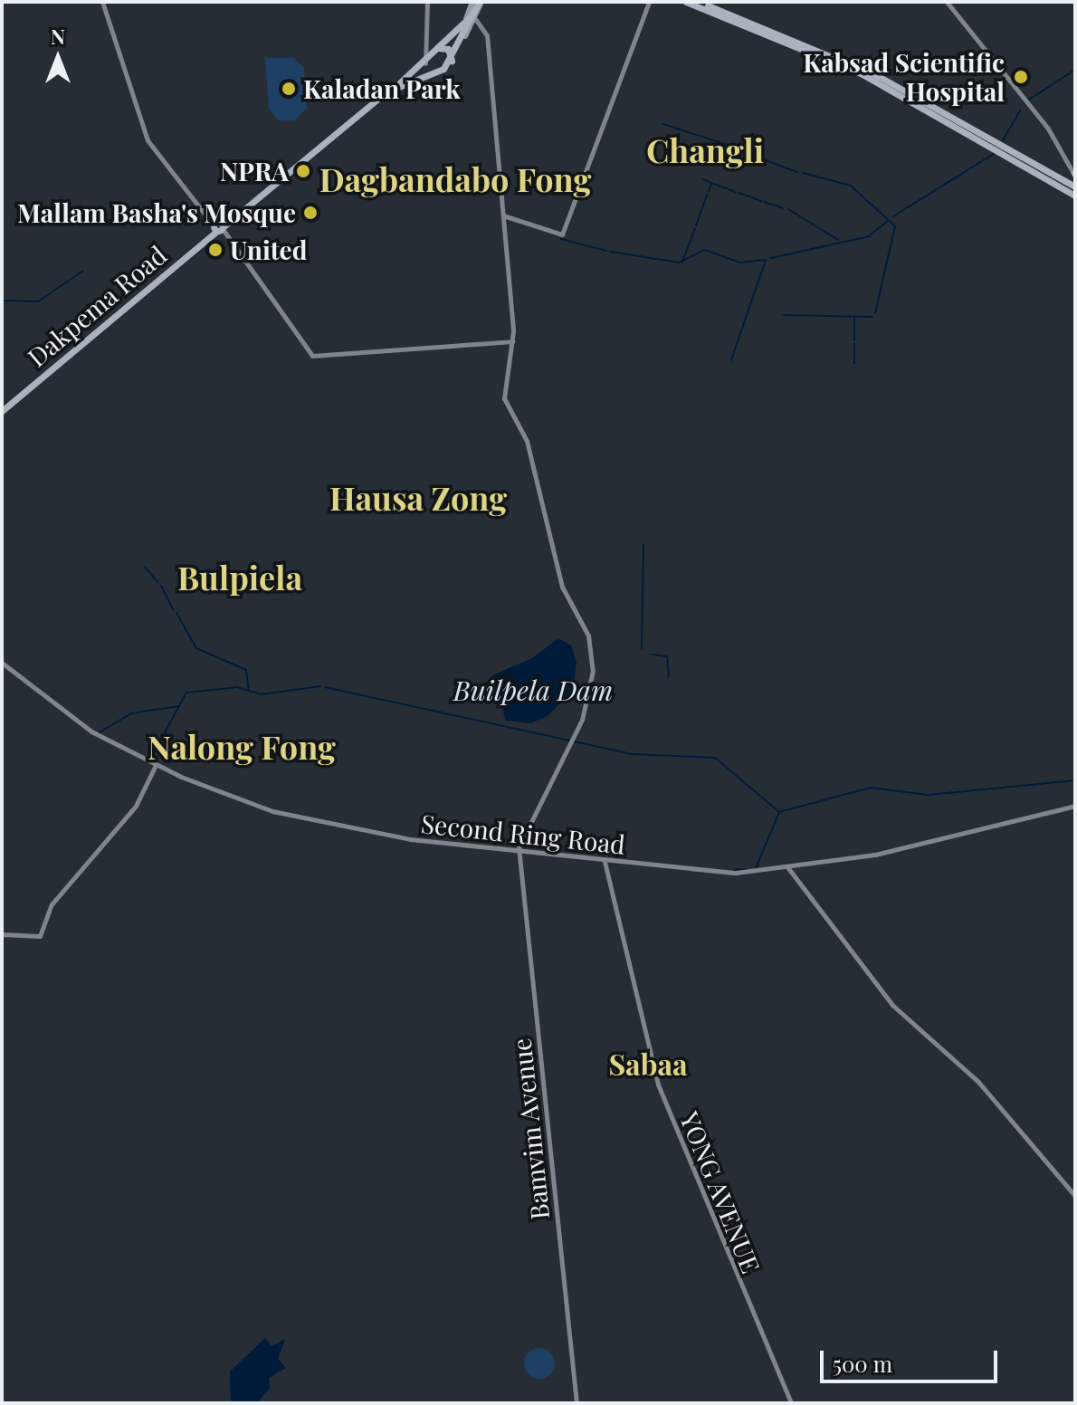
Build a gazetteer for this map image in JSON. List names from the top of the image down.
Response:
{
  "streets": {
    "highway": ["Dakpema Road"],
    "street": ["Second Ring Road", "Bamvim Avenue", "YONG AVENUE"]
  },
  "crossings": [
    ["Second Ring Road", "Bamvim Avenue"],
    ["Second Ring Road", "YONG AVENUE"]
  ],
  "districts": [
    "Changli",
    "Dagbandabo Fong",
    "Hausa Zong",
    "Bulpiela",
    "Nalong Fong",
    "Sabaa"
  ],
  "water": ["Builpela Dam"],
  "places": [
    "Kabsad Scientific Hospital",
    "Kaladan Park",
    "NPRA",
    "Mallam Basha's Mosque",
    "United"
  ],
  "scale_bar": "500 m",
  "north": "top"
}
